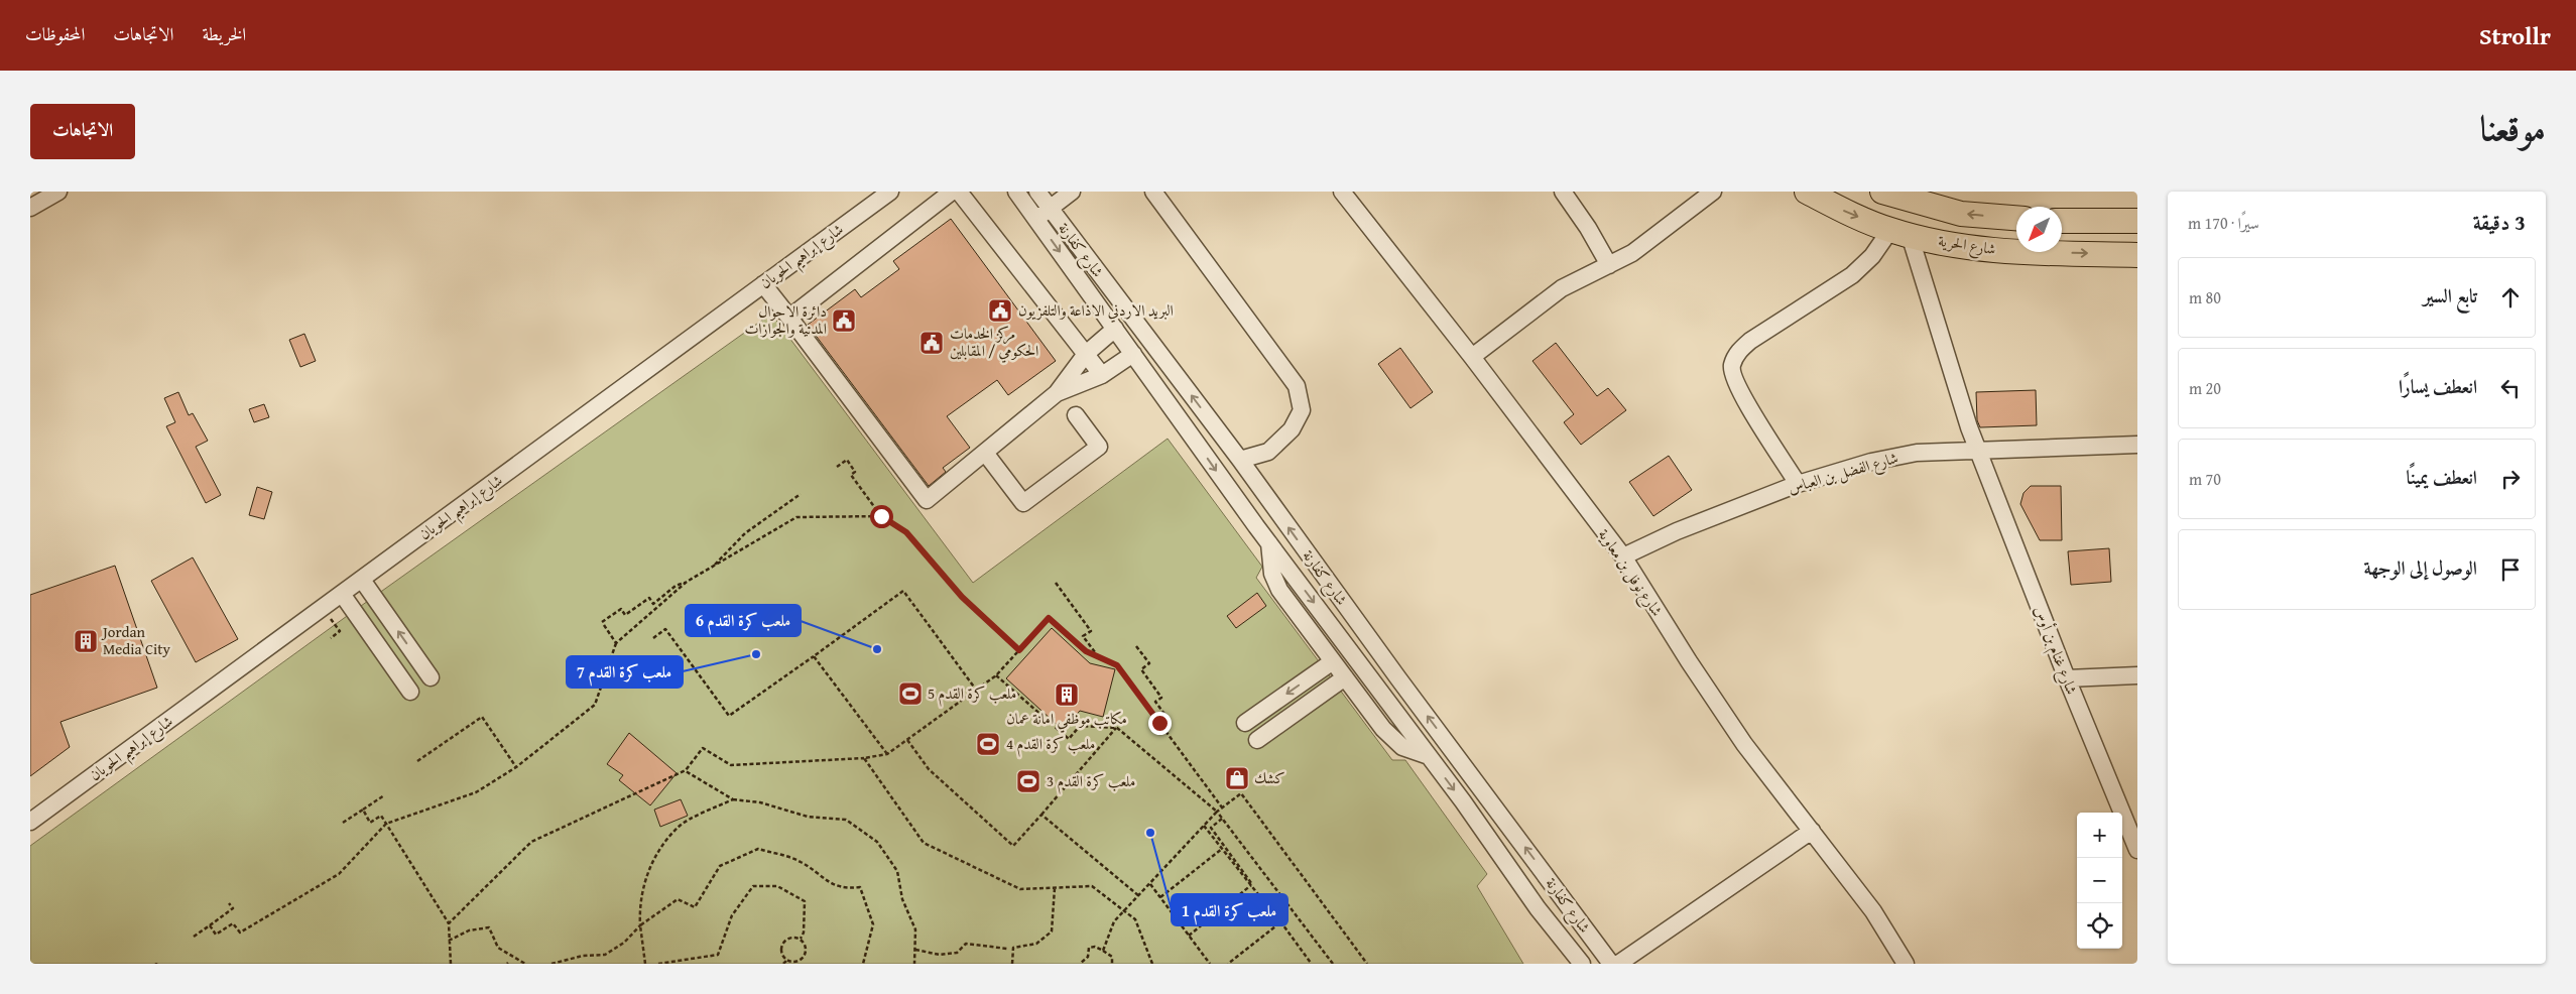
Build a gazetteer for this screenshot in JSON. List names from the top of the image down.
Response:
{
  "streets": {
    "highway": ["شارع الحرية"],
    "street": [
      "شارع كفارنة",
      "شارع إبراهيم الحويان",
      "شارع الفضل بن العباس",
      "شارع نوفل بن معاوية",
      "شارع غنام بن أوس"
    ]
  },
  "crossings": [
    ["شارع الحرية", "شارع غنام بن أوس"],
    ["شارع الفضل بن العباس", "شارع نوفل بن معاوية"],
    ["شارع الفضل بن العباس", "شارع غنام بن أوس"]
  ],
  "places": {
    "public building": ["البريد الاردني الاذاعة والتلفزيون", "دائرة الاحوال المدنية والجوازات", "مركز الخدمات الحكومي / المقابلين"],
    "building": ["Jordan Media City", "مكاتب موظفي امانة عمان"],
    "other": ["ملعب كرة القدم 6", "ملعب كرة القدم 7", "ملعب كرة القدم 1"],
    "sports": ["ملعب كرة القدم 5", "ملعب كرة القدم 4", "ملعب كرة القدم 3"],
    "shop": ["كشك"]
  },
  "north": "bottom left",
  "page": {
    "header": "Strollr",
    "nav": ["الخريطة", "الاتجاهات", "المحفوظات"],
    "title": "موقعنا",
    "buttons": "الاتجاهات",
    "heading": ["3 دقيقة", "سيرًا · 170 m"],
    "list": [
      ["تابع السير", "80 m"],
      ["انعطف يسارًا", "20 m"],
      ["انعطف يمينًا", "70 m"],
      "الوصول إلى الوجهة"
    ],
    "map_buttons": ["+", "−"]
  }
}
